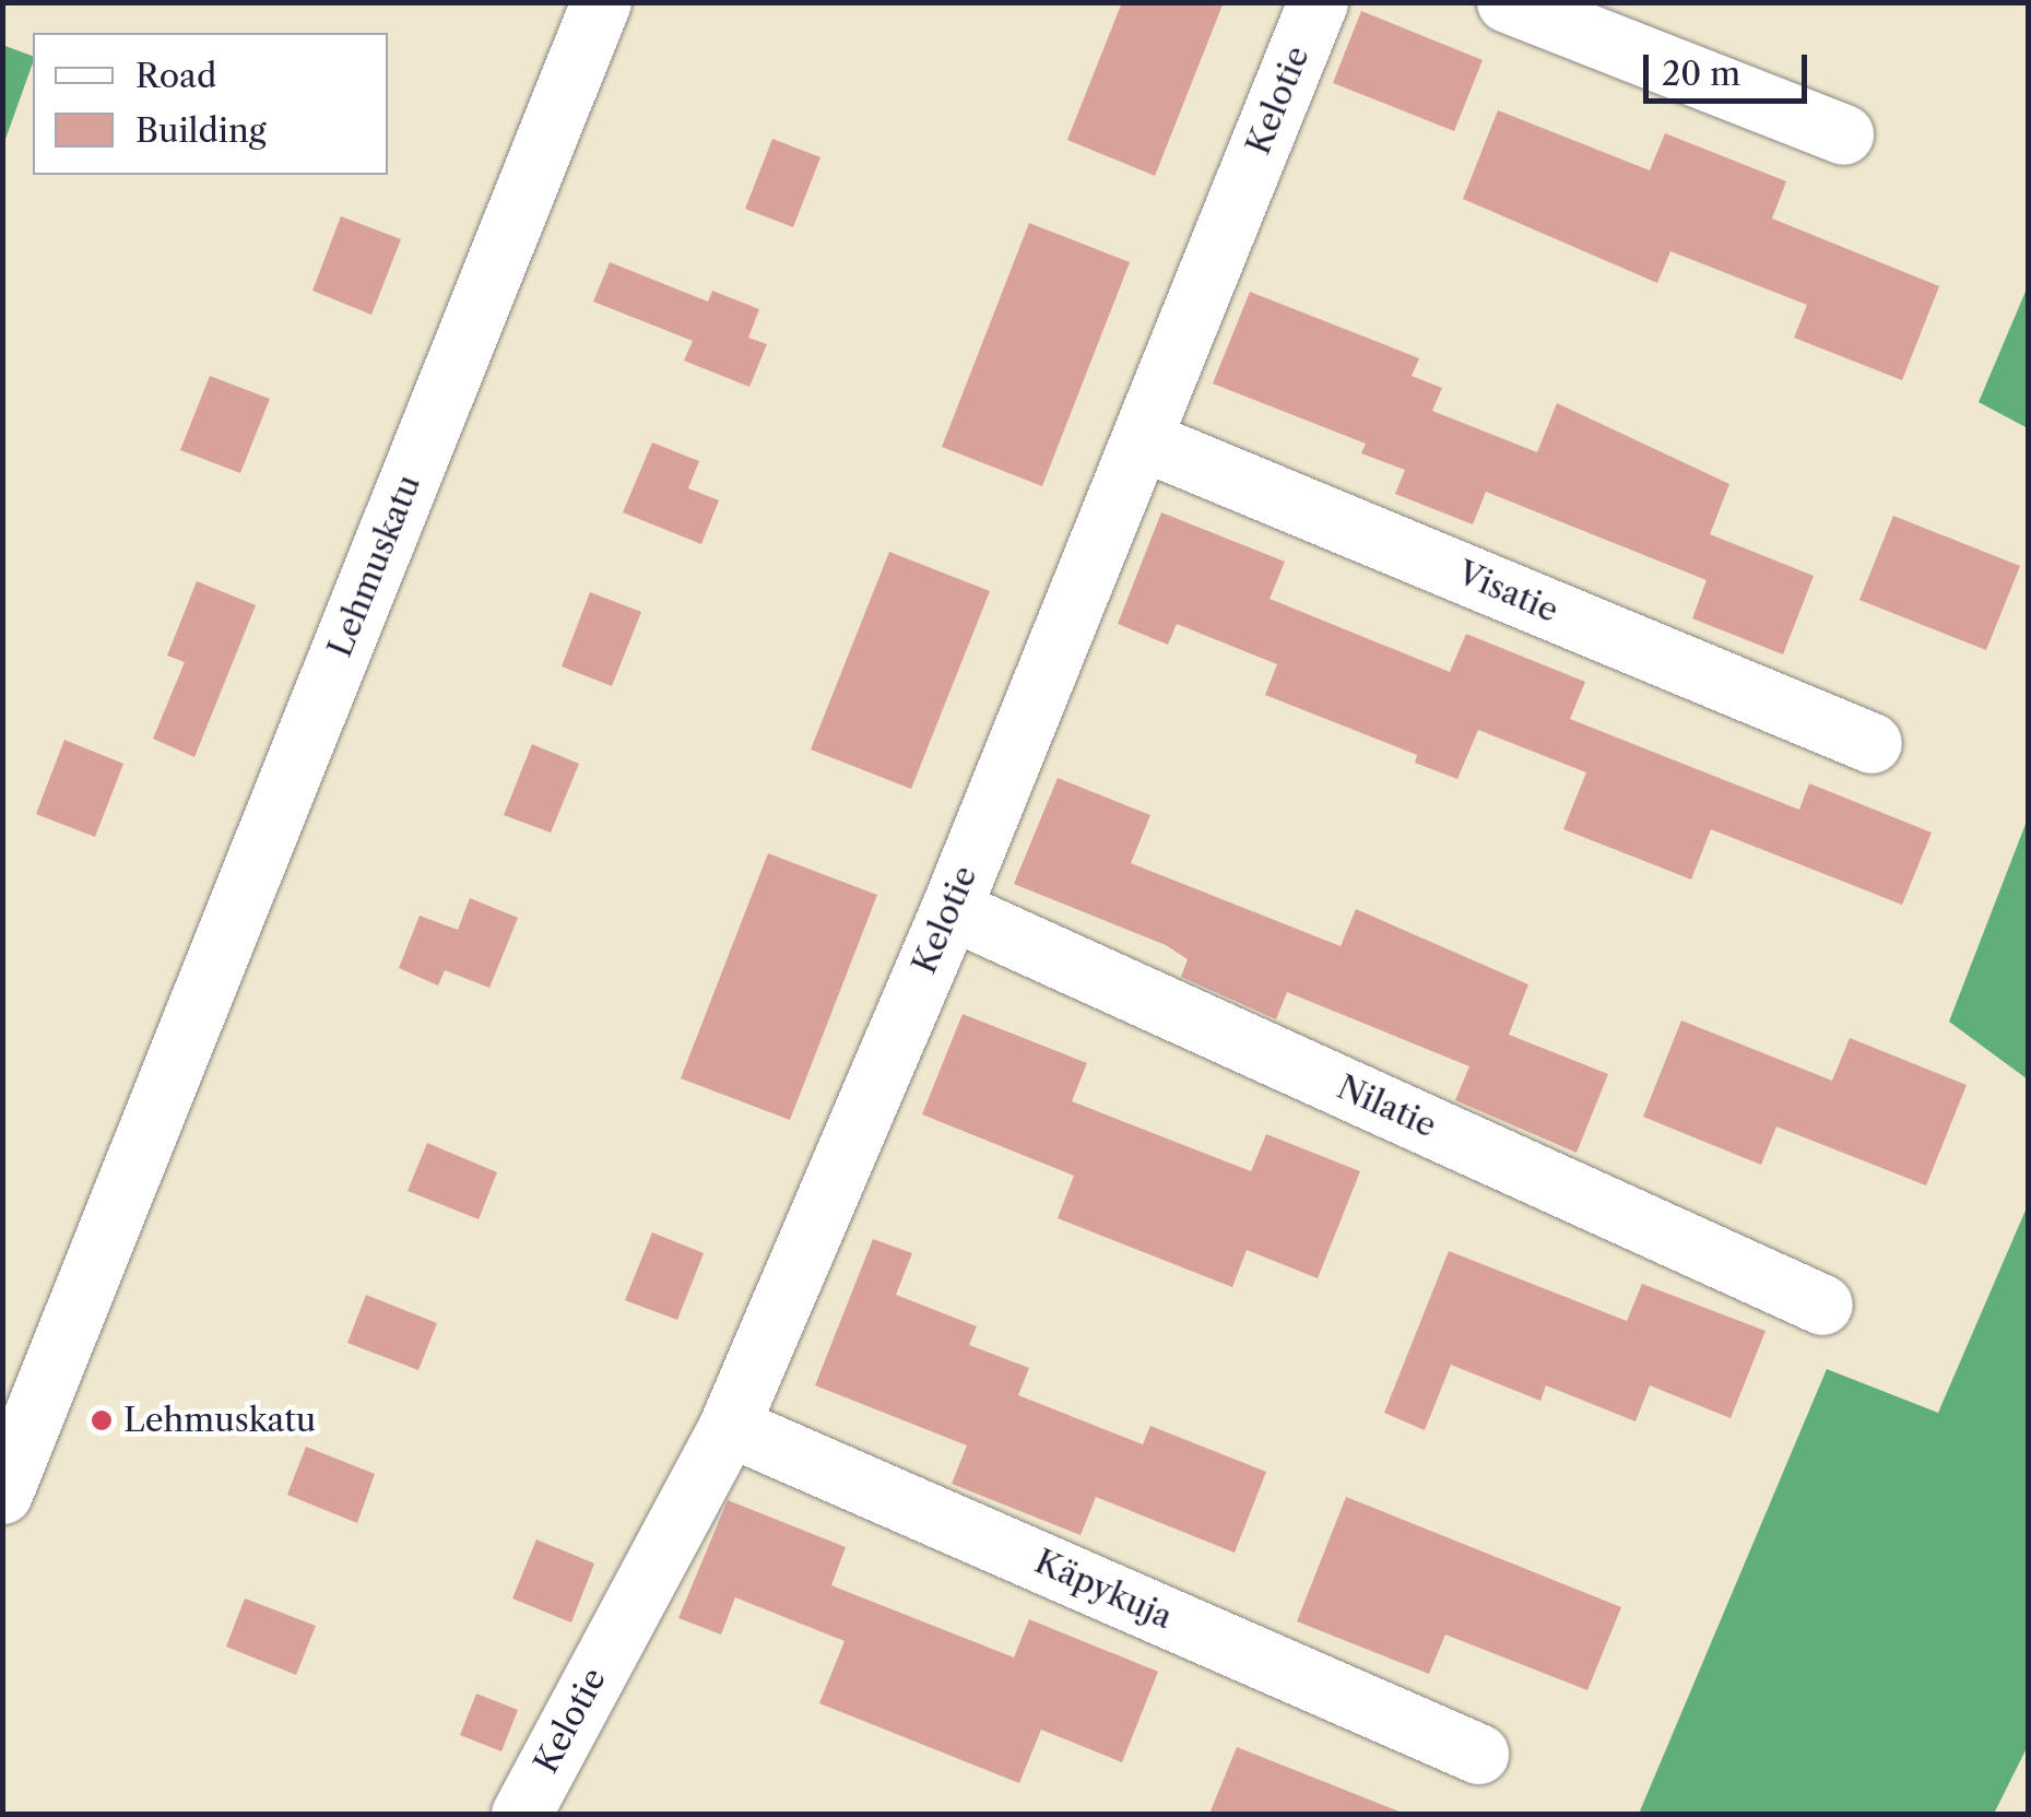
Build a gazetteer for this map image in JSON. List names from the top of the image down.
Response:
{
  "streets": {
    "street": [
      "Kelotie",
      "Lehmuskatu",
      "Visatie",
      "Nilatie",
      "Käpykuja"
    ]
  },
  "crossings": [
    ["Kelotie", "Visatie"],
    ["Kelotie", "Nilatie"],
    ["Kelotie", "Käpykuja"]
  ],
  "places": ["Lehmuskatu"],
  "legend": ["Road", "Building"],
  "scale_bar": "20 m"
}
